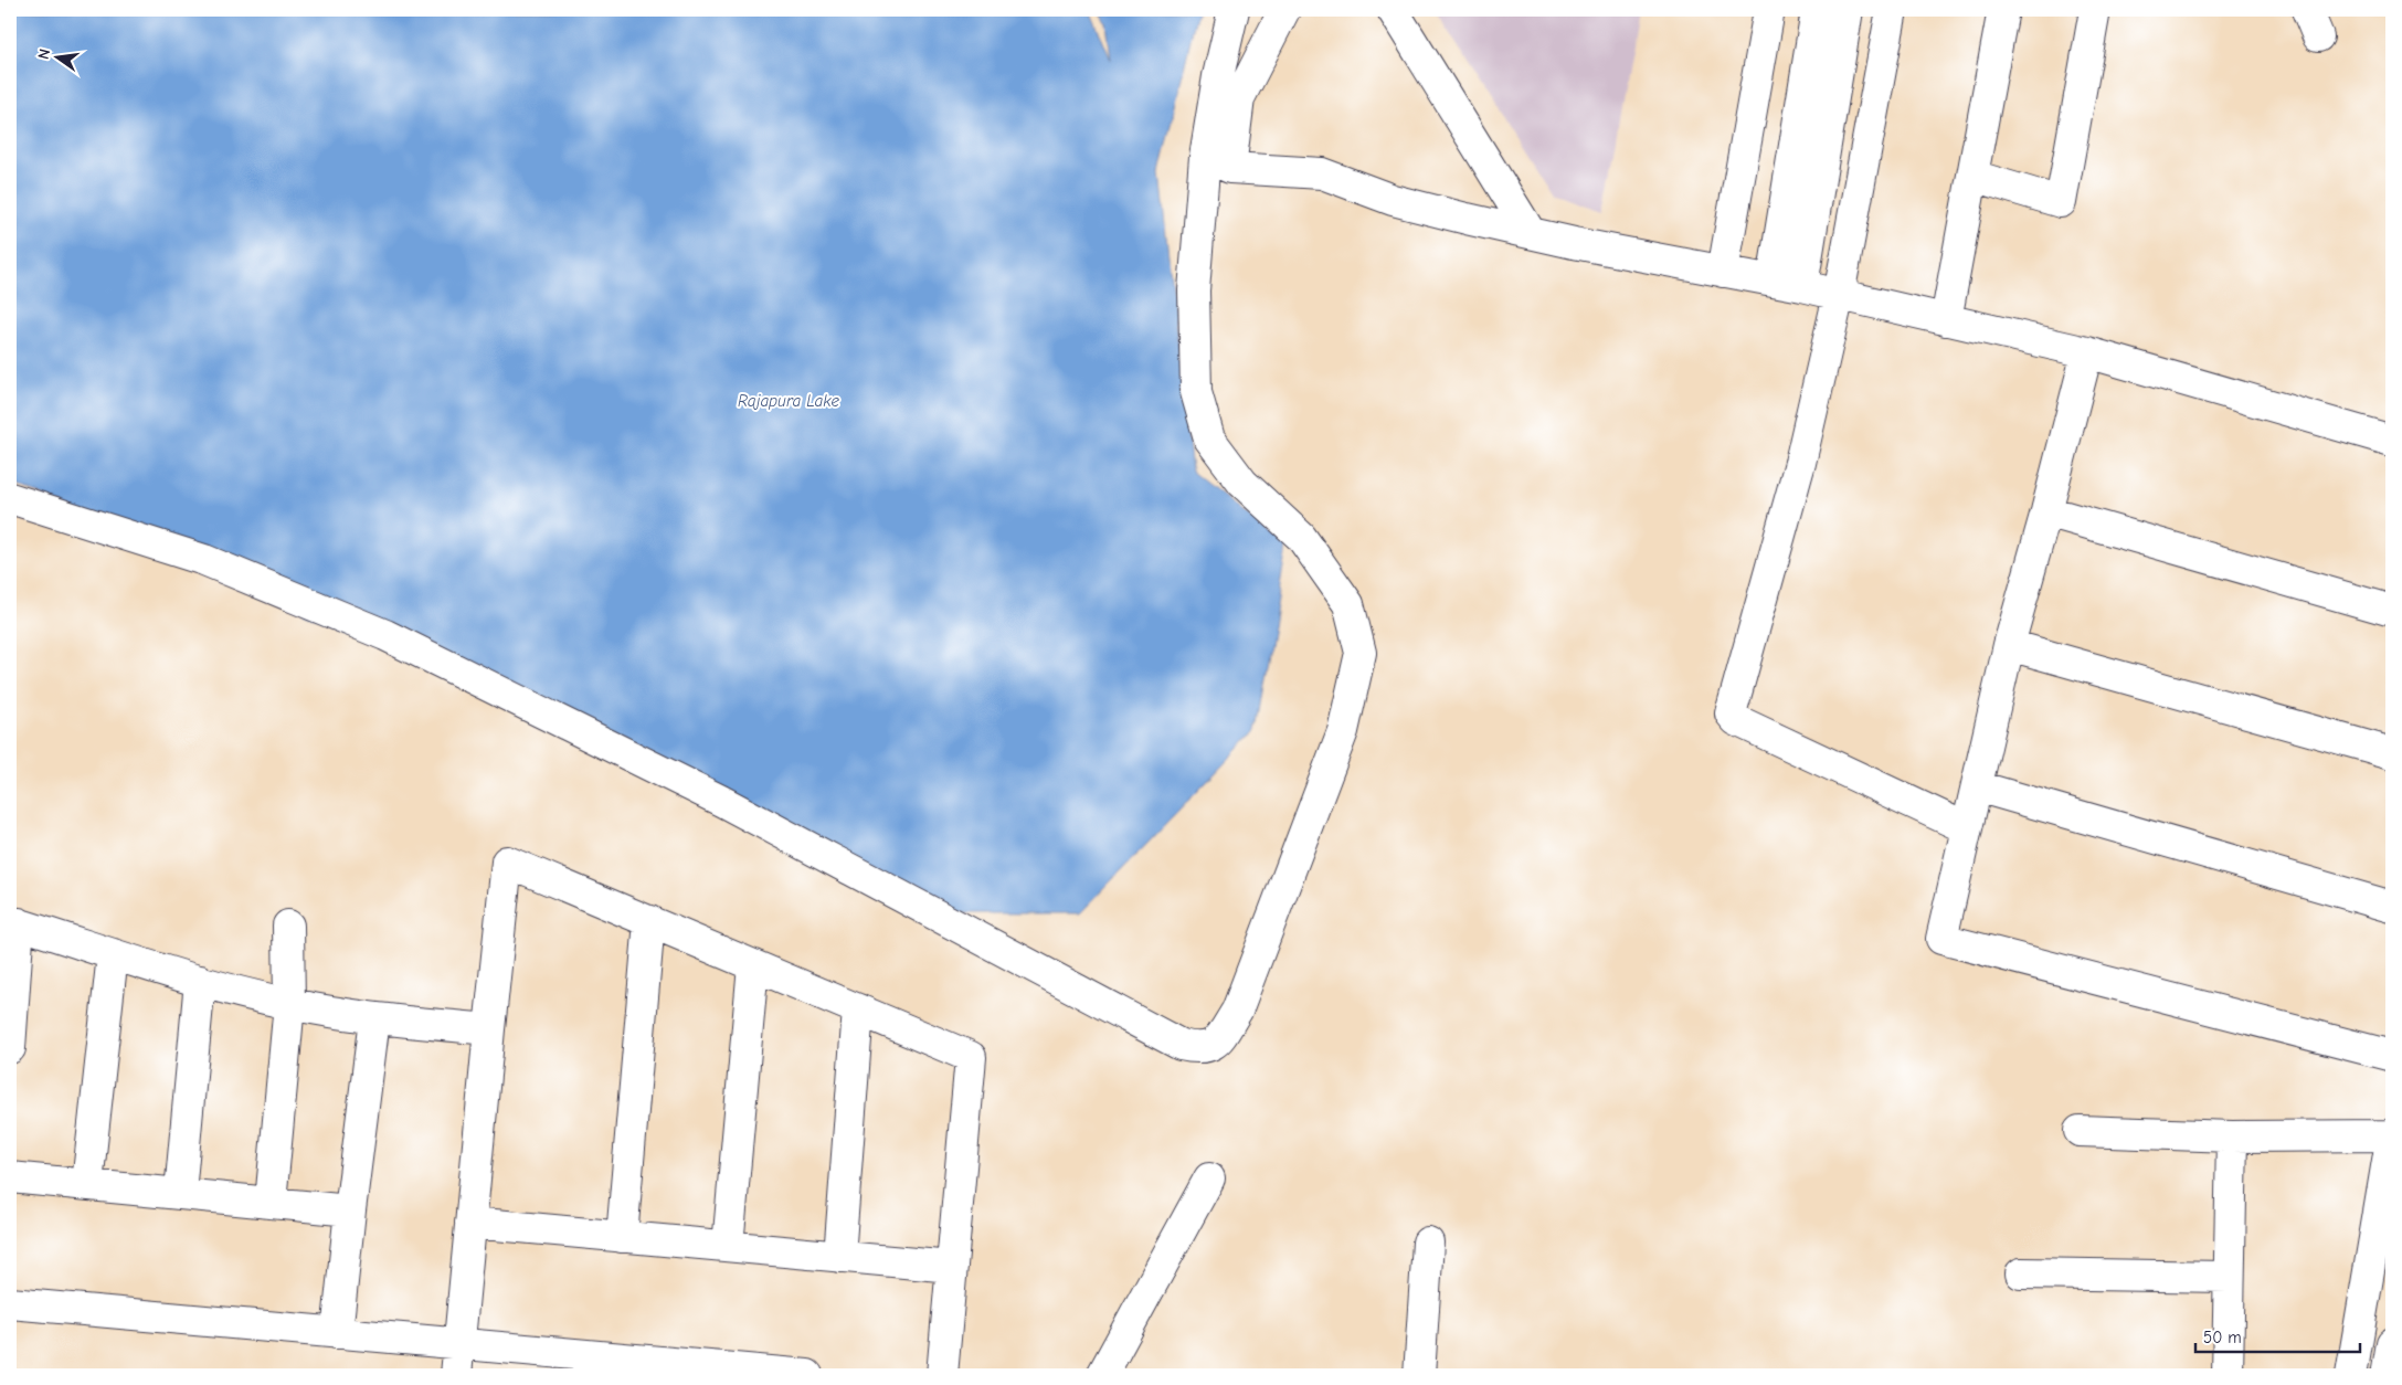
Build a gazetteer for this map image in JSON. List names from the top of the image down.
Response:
{
  "water": ["Rajapura Lake"],
  "scale_bar": "50 m",
  "north": "left"
}
